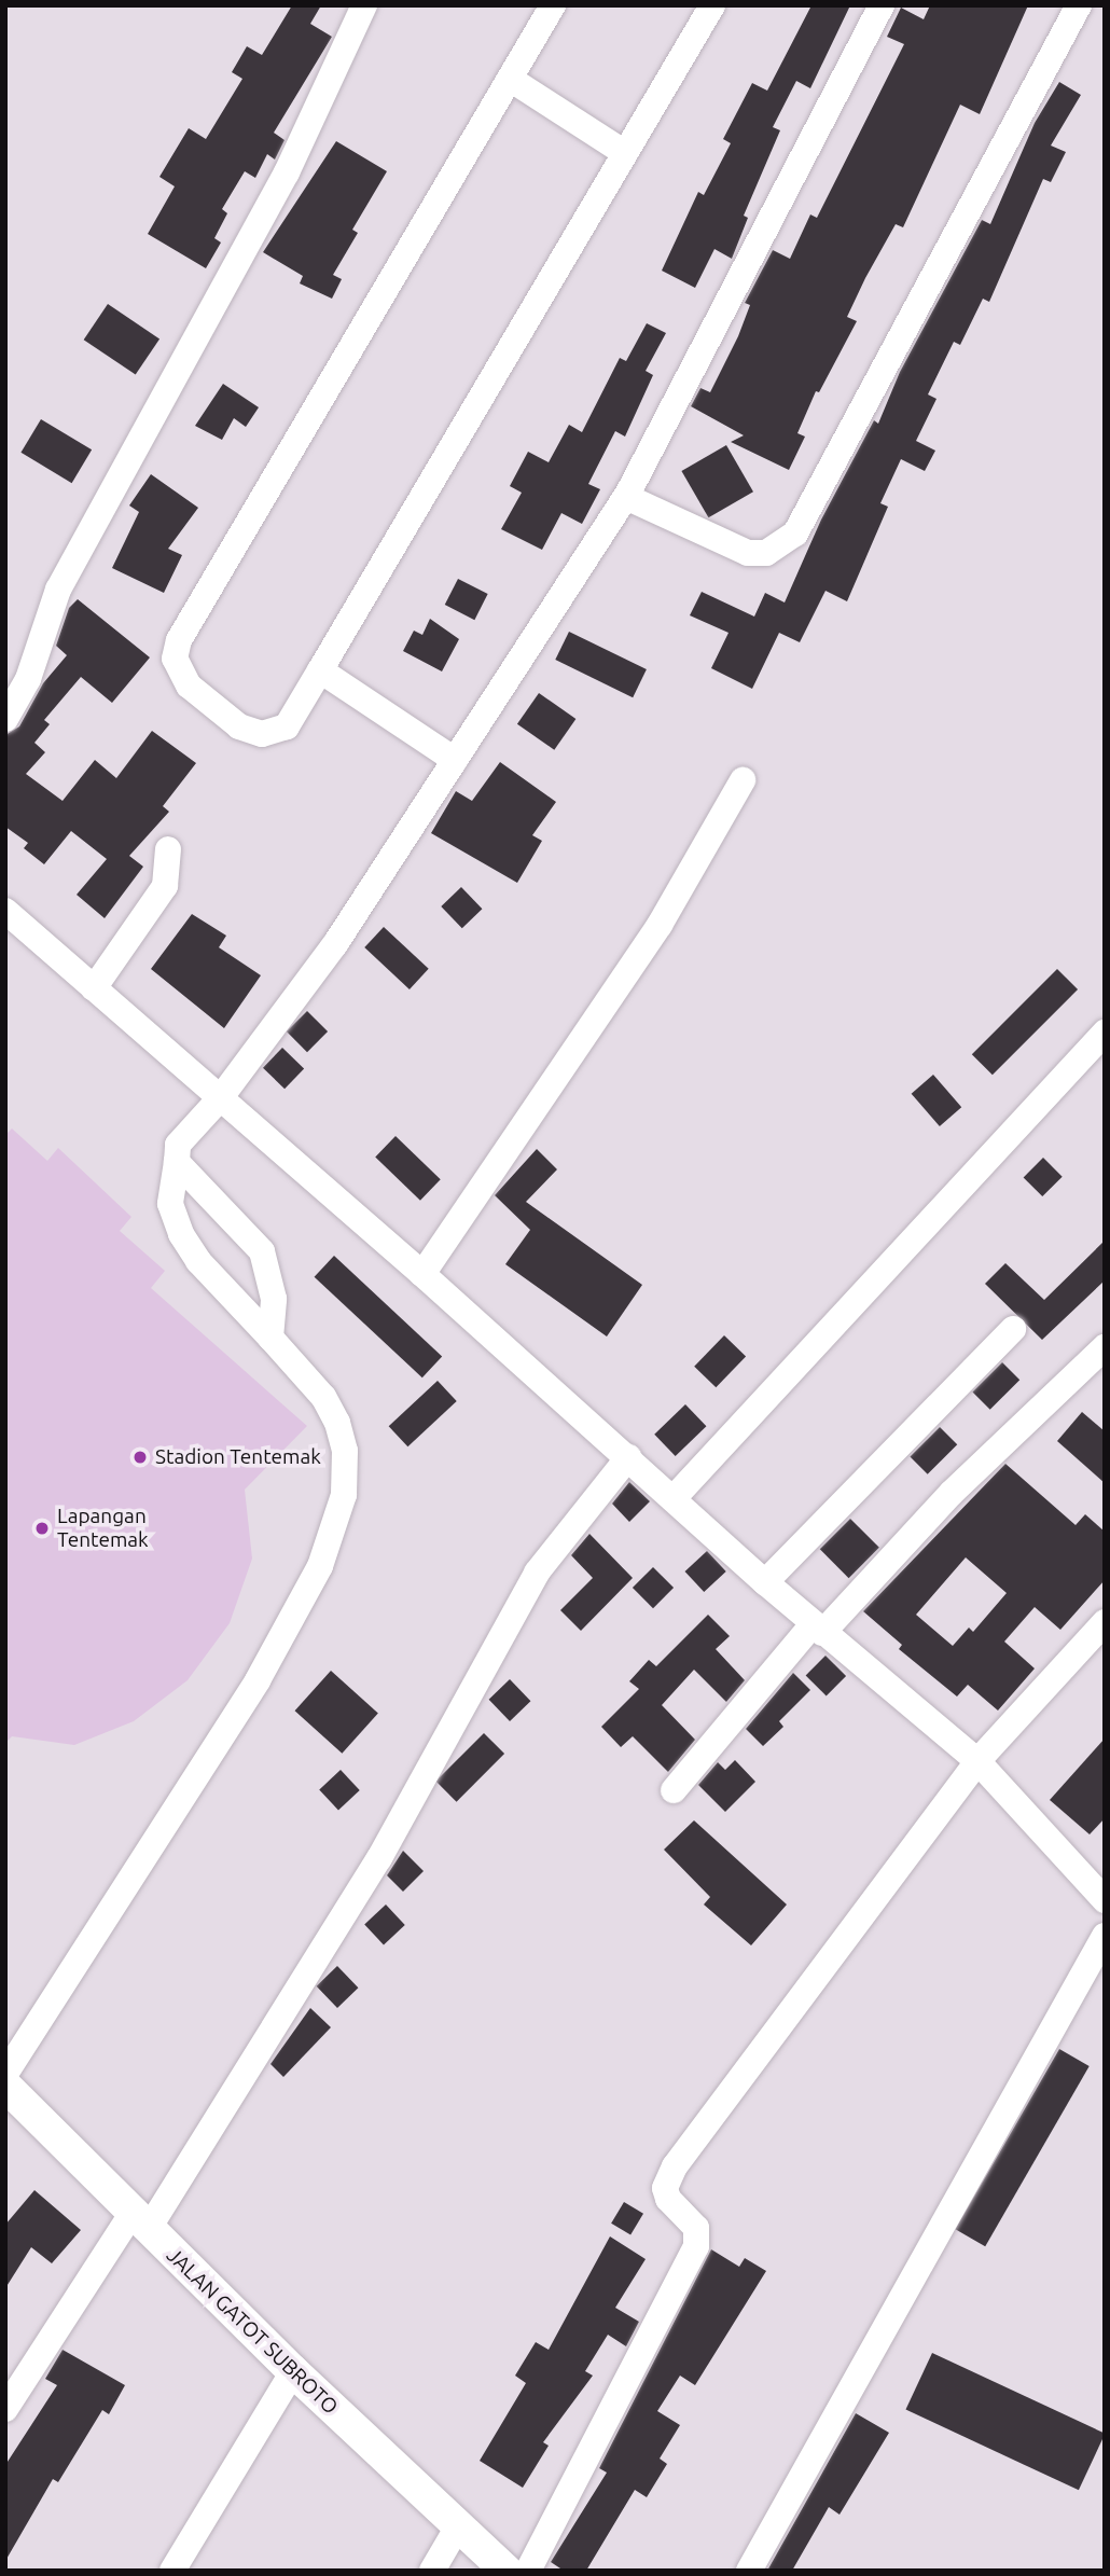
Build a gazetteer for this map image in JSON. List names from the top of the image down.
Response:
{
  "streets": {
    "street": ["JALAN GATOT SUBROTO"]
  },
  "places": ["Stadion Tentemak", "Lapangan Tentemak"]
}
